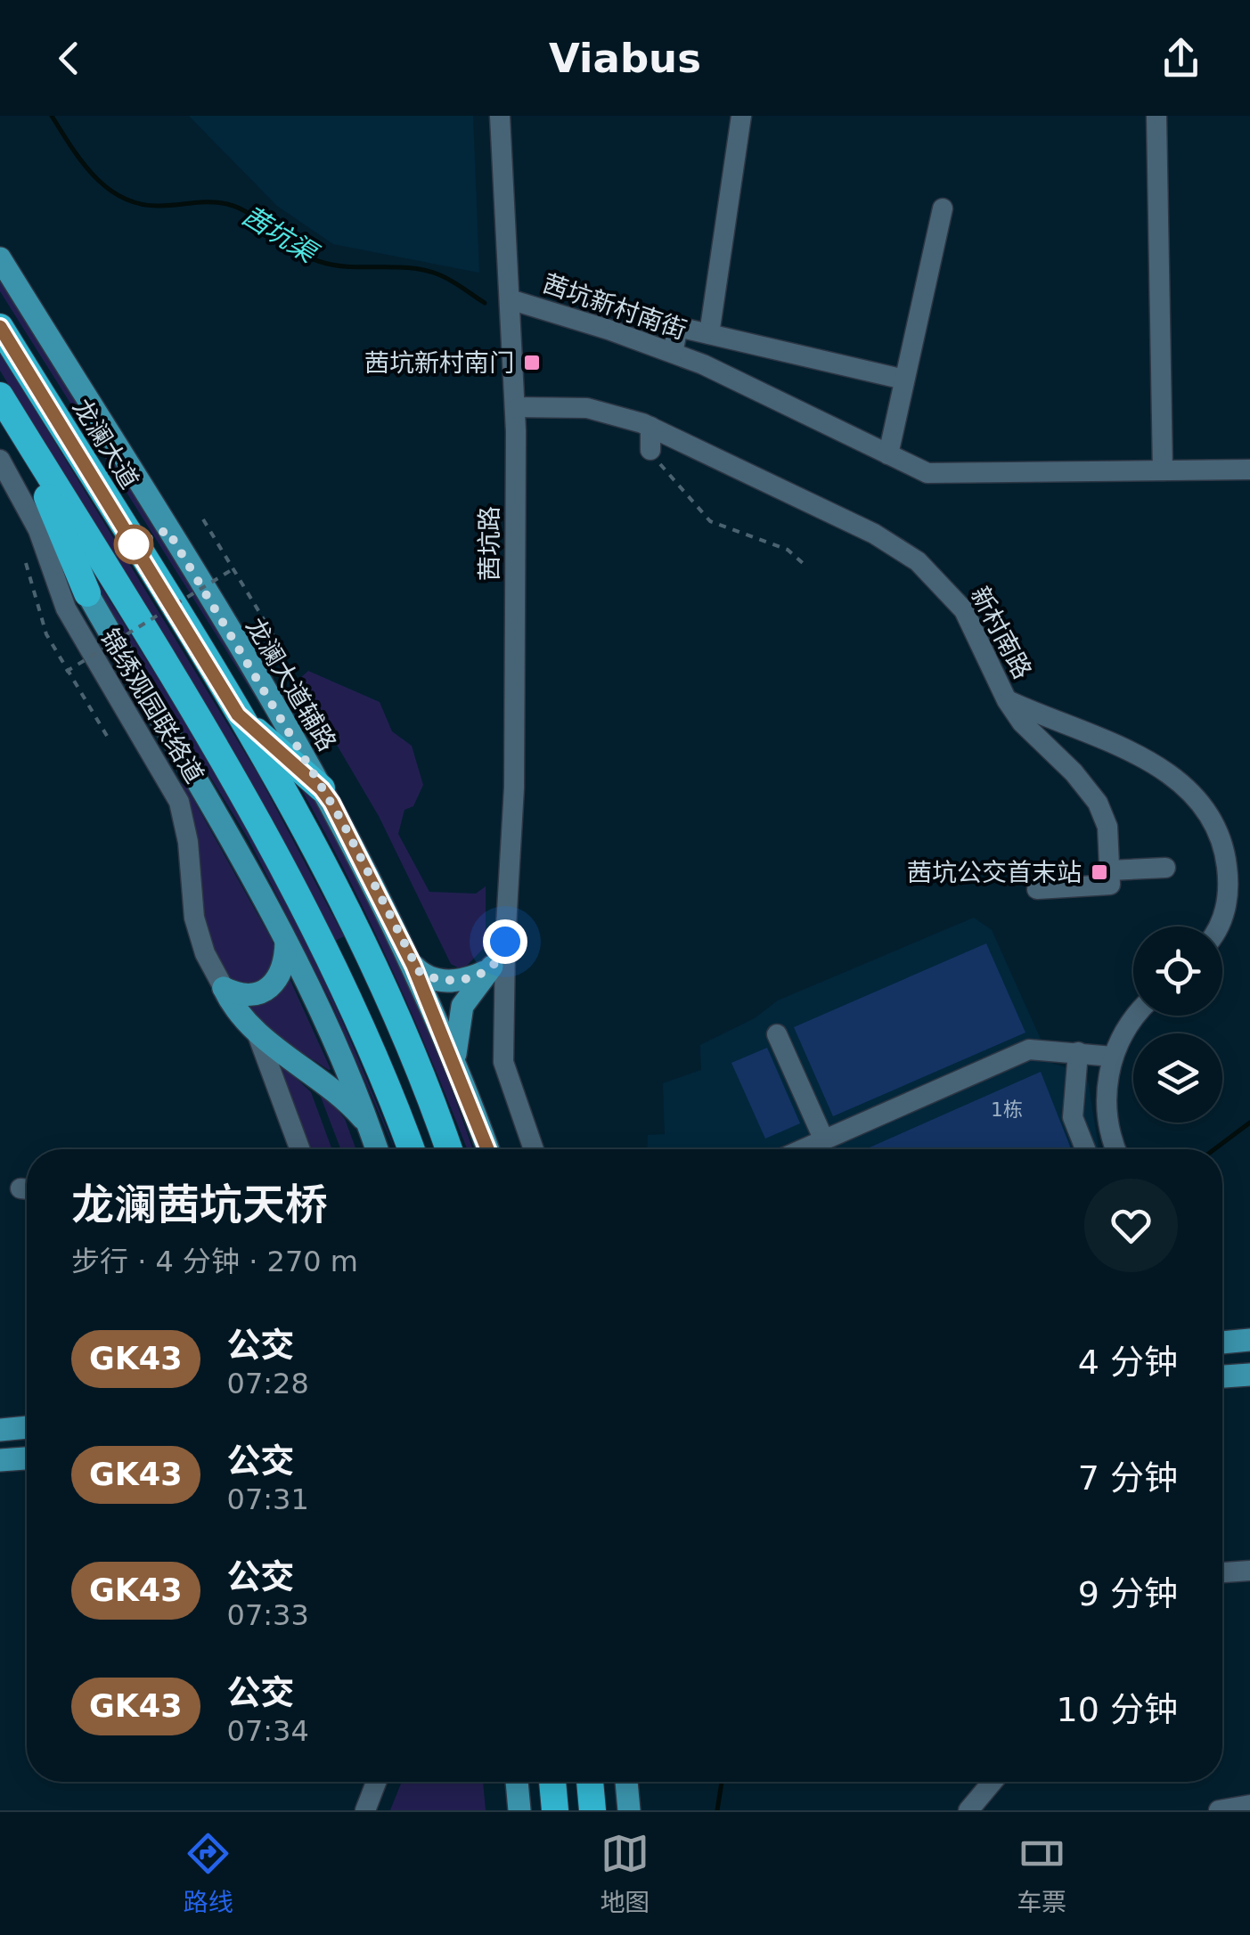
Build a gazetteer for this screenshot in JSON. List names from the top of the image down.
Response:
{
  "streets": {
    "highway": ["龙澜大道"],
    "main road": ["龙澜大道辅路"],
    "street": [
      "茜坑新村南街",
      "茜坑路",
      "新村南路",
      "锦绣观园联络道"
    ]
  },
  "crossings": [
    ["茜坑新村南街", "茜坑路"],
    ["茜坑路", "新村南路"]
  ],
  "water": ["茜坑渠"],
  "places": {
    "transit": ["茜坑新村南门", "茜坑公交首末站"]
  },
  "lines": ["bus line GK43"],
  "house_numbers": ["1栋"],
  "page": {
    "header": "Viabus",
    "heading": ["龙澜茜坑天桥", "步行 · 4 分钟 · 270 m"],
    "list": [
      {
        "mark": "GK43",
        "name": "公交",
        "note": "07:28",
        "value": "4 分钟"
      },
      {
        "mark": "GK43",
        "name": "公交",
        "note": "07:31",
        "value": "7 分钟"
      },
      {
        "mark": "GK43",
        "name": "公交",
        "note": "07:33",
        "value": "9 分钟"
      },
      {
        "mark": "GK43",
        "name": "公交",
        "note": "07:34",
        "value": "10 分钟"
      }
    ],
    "tabs": ["路线", "地图", "车票"]
  }
}
